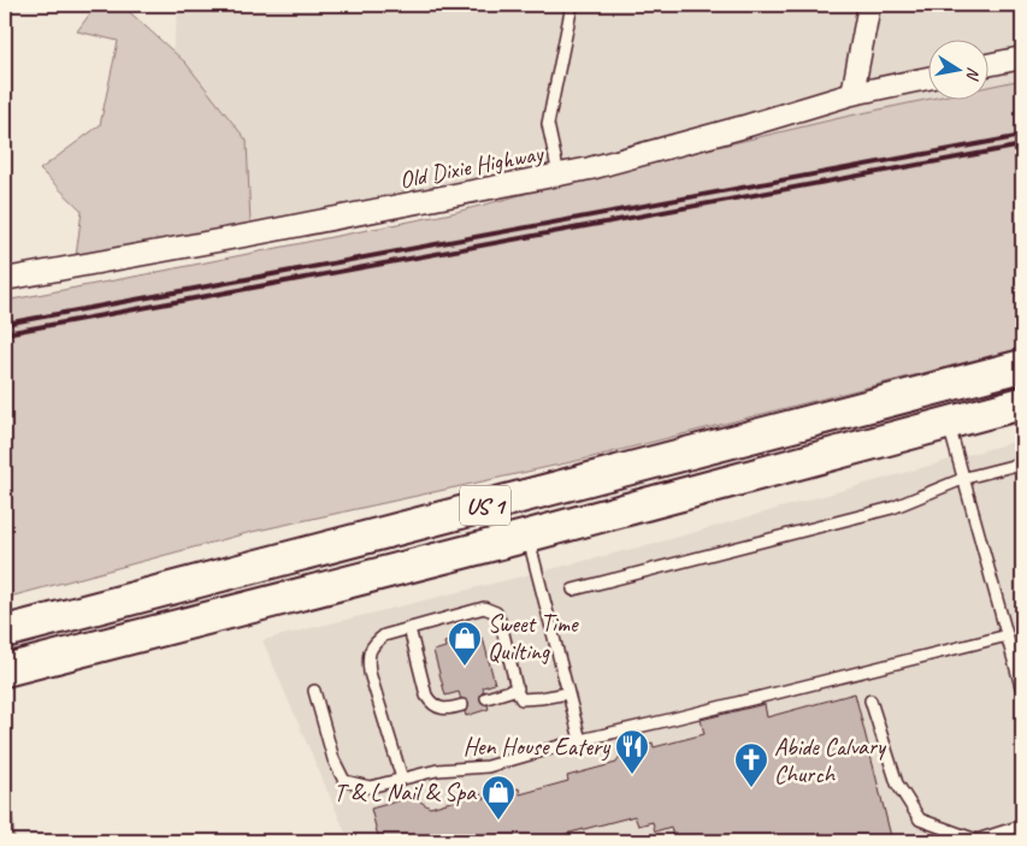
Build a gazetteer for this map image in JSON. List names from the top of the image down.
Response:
{
  "streets": {
    "main road": ["US 1"],
    "street": ["Old Dixie Highway"]
  },
  "places": {
    "shop": ["Sweet Time Quilting", "T & L Nail & Spa"],
    "restaurant": ["Hen House Eatery"],
    "church": ["Abide Calvary Church"]
  },
  "north": "right"
}
